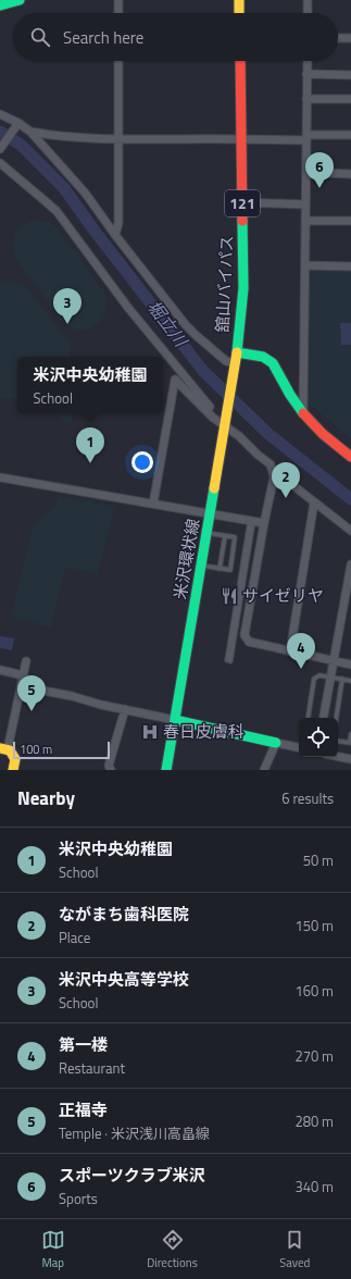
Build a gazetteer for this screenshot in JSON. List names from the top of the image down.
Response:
{
  "streets": {
    "main road": ["121", "舘山バイパス", "米沢環状線"]
  },
  "crossings": [
    ["舘山バイパス", "米沢環状線"]
  ],
  "water": ["堀立川"],
  "places": {
    "restaurant": ["サイゼリヤ"],
    "hospital": ["春日皮膚科"]
  },
  "scale_bar": "100 m",
  "page": {
    "search": "Search here",
    "pins": [
      "6",
      "3",
      "1",
      "2",
      "4",
      "5"
    ],
    "popup": ["米沢中央幼稚園", "School"],
    "scale": "100 m",
    "heading": ["Nearby", "6 results"],
    "list": [
      {
        "mark": "1",
        "name": "米沢中央幼稚園",
        "note": "School",
        "value": "50 m"
      },
      {
        "mark": "2",
        "name": "ながまち歯科医院",
        "note": "Place",
        "value": "150 m"
      },
      {
        "mark": "3",
        "name": "米沢中央高等学校",
        "note": "School",
        "value": "160 m"
      },
      {
        "mark": "4",
        "name": "第一楼",
        "note": "Restaurant",
        "value": "270 m"
      },
      {
        "mark": "5",
        "name": "正福寺",
        "note": "Temple · 米沢浅川高畠線",
        "value": "280 m"
      },
      {
        "mark": "6",
        "name": "スポーツクラブ米沢",
        "note": "Sports",
        "value": "340 m"
      }
    ],
    "nav": ["Map", "Directions", "Saved"]
  }
}
